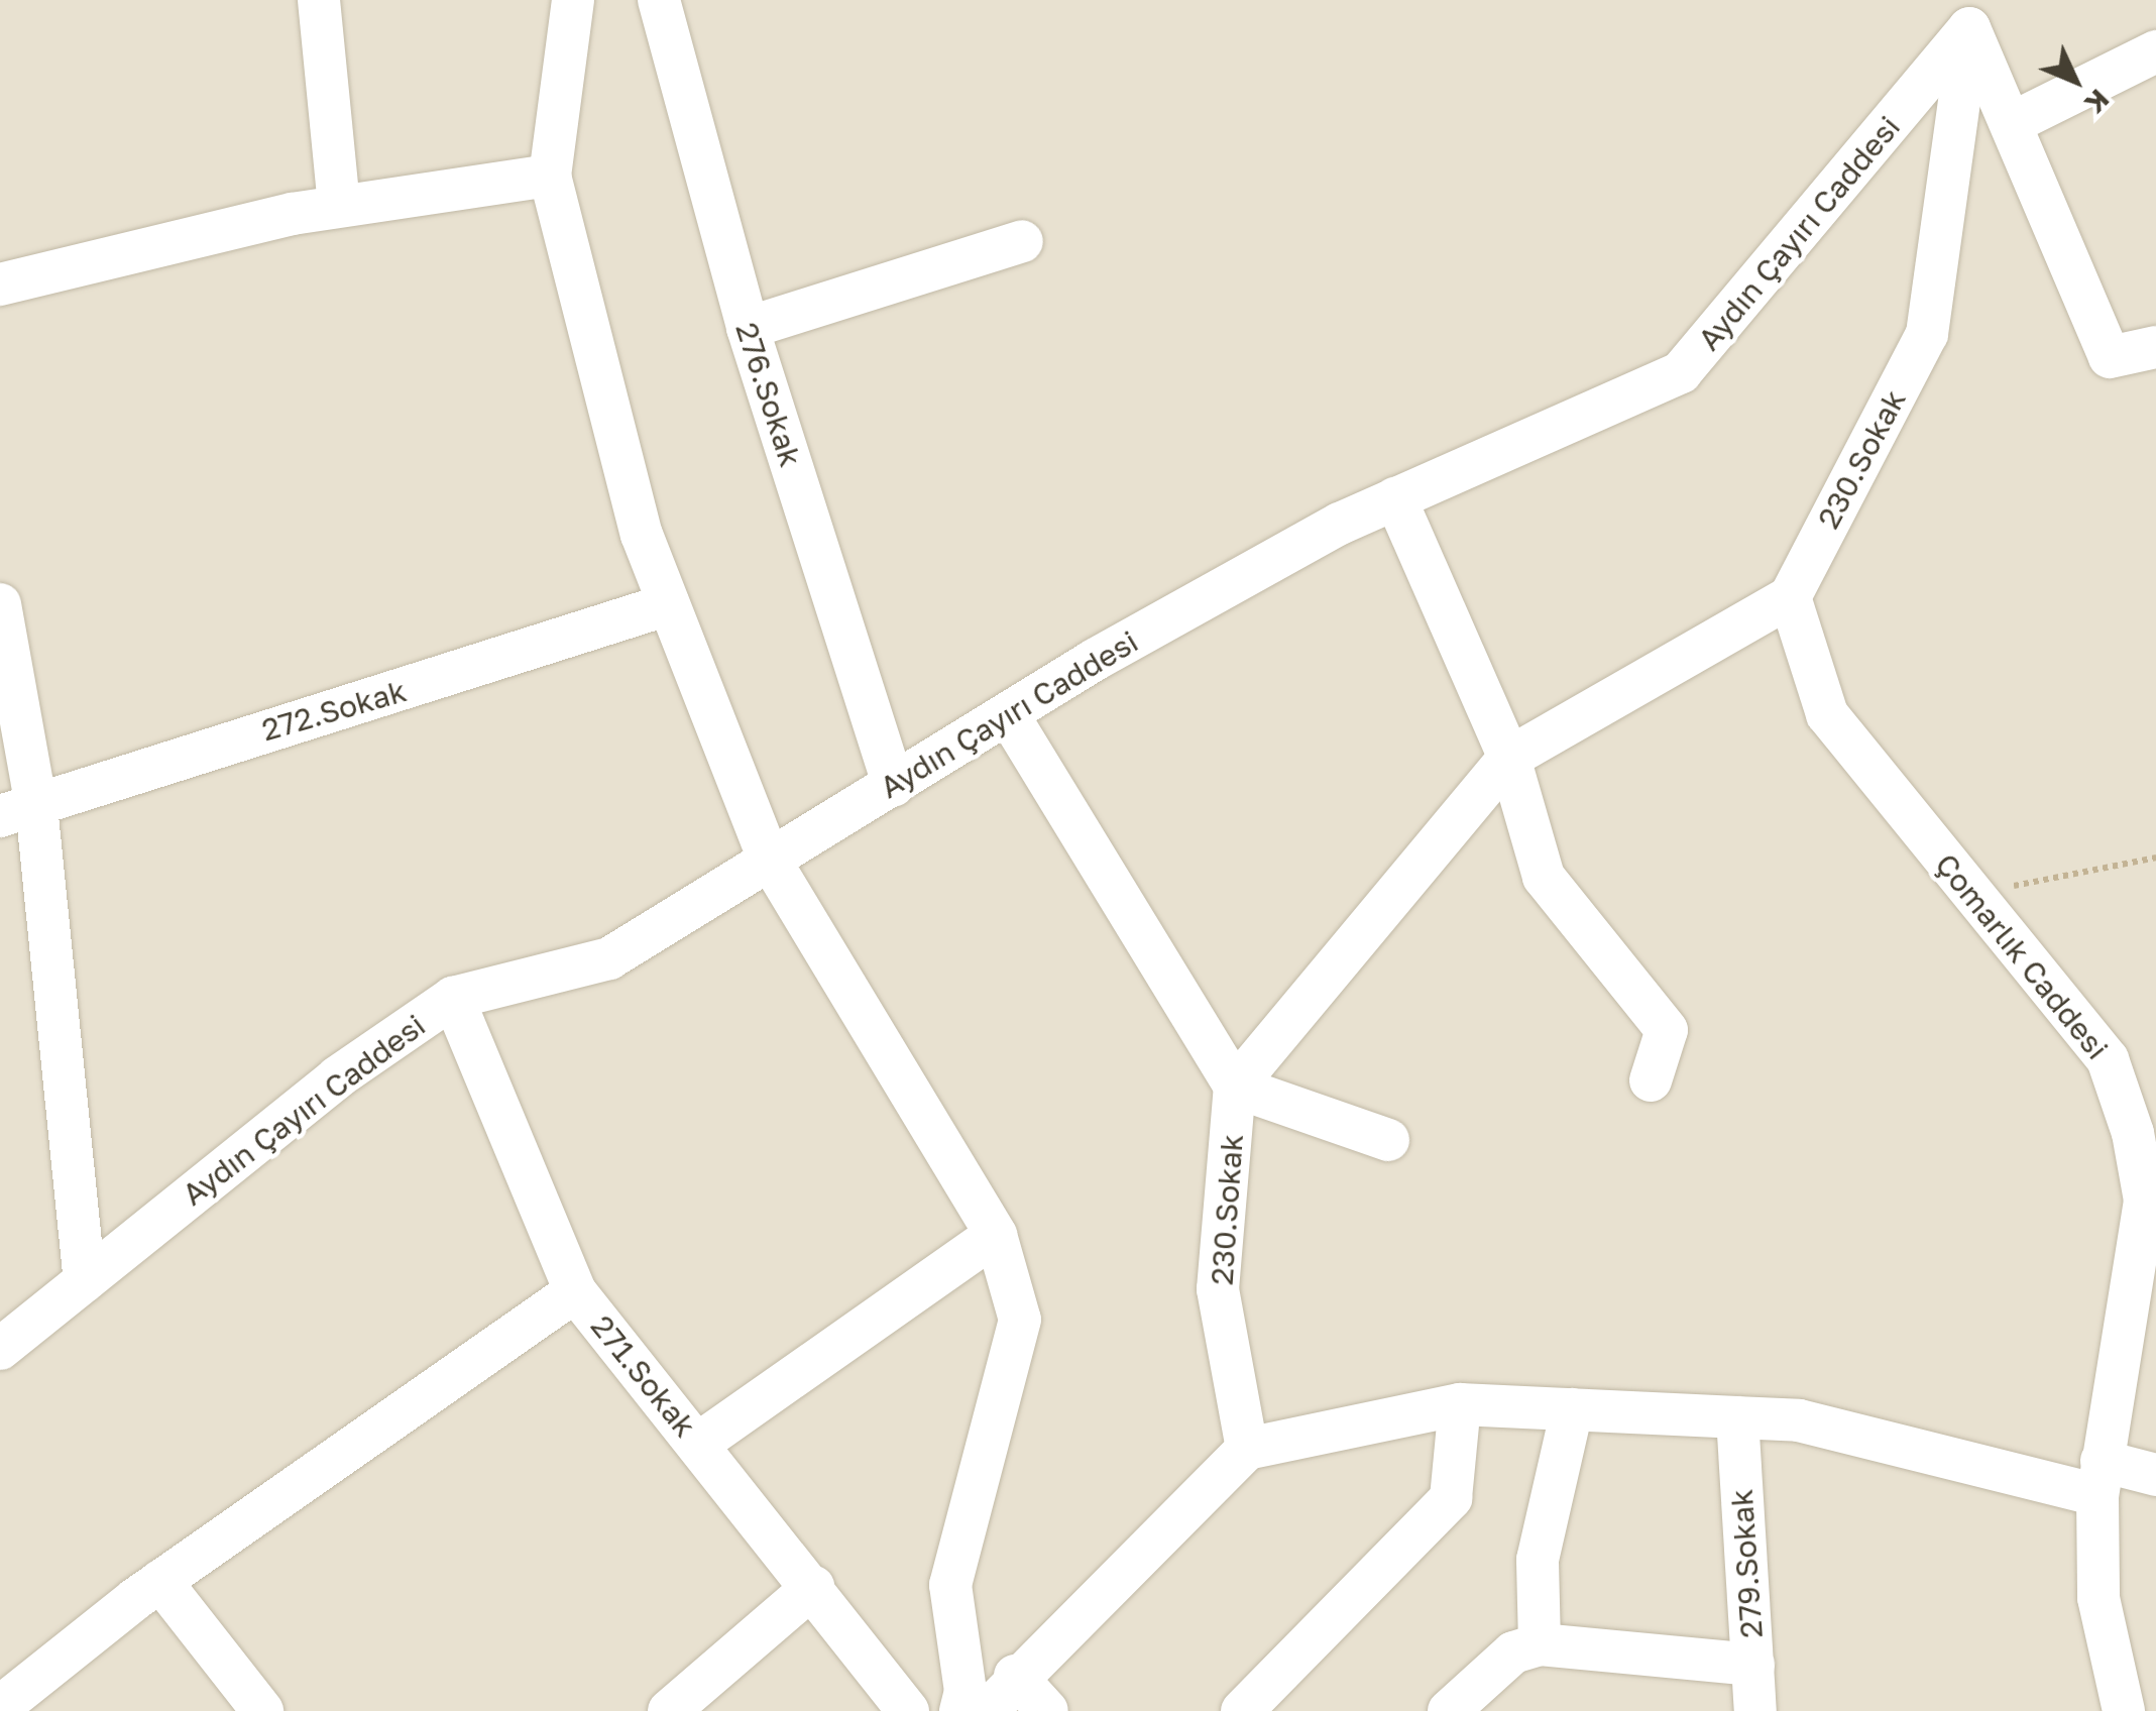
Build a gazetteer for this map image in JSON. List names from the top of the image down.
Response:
{
  "streets": {
    "street": [
      "Aydın Çayırı Caddesi",
      "276.Sokak",
      "230.Sokak",
      "272.Sokak",
      "Çomarlık Caddesi",
      "271.Sokak",
      "279.Sokak"
    ]
  },
  "crossings": [
    ["Aydın Çayırı Caddesi", "276.Sokak"],
    ["Aydın Çayırı Caddesi", "230.Sokak"],
    ["Aydın Çayırı Caddesi", "271.Sokak"],
    ["230.Sokak", "Çomarlık Caddesi"]
  ],
  "north": "bottom right"
}
